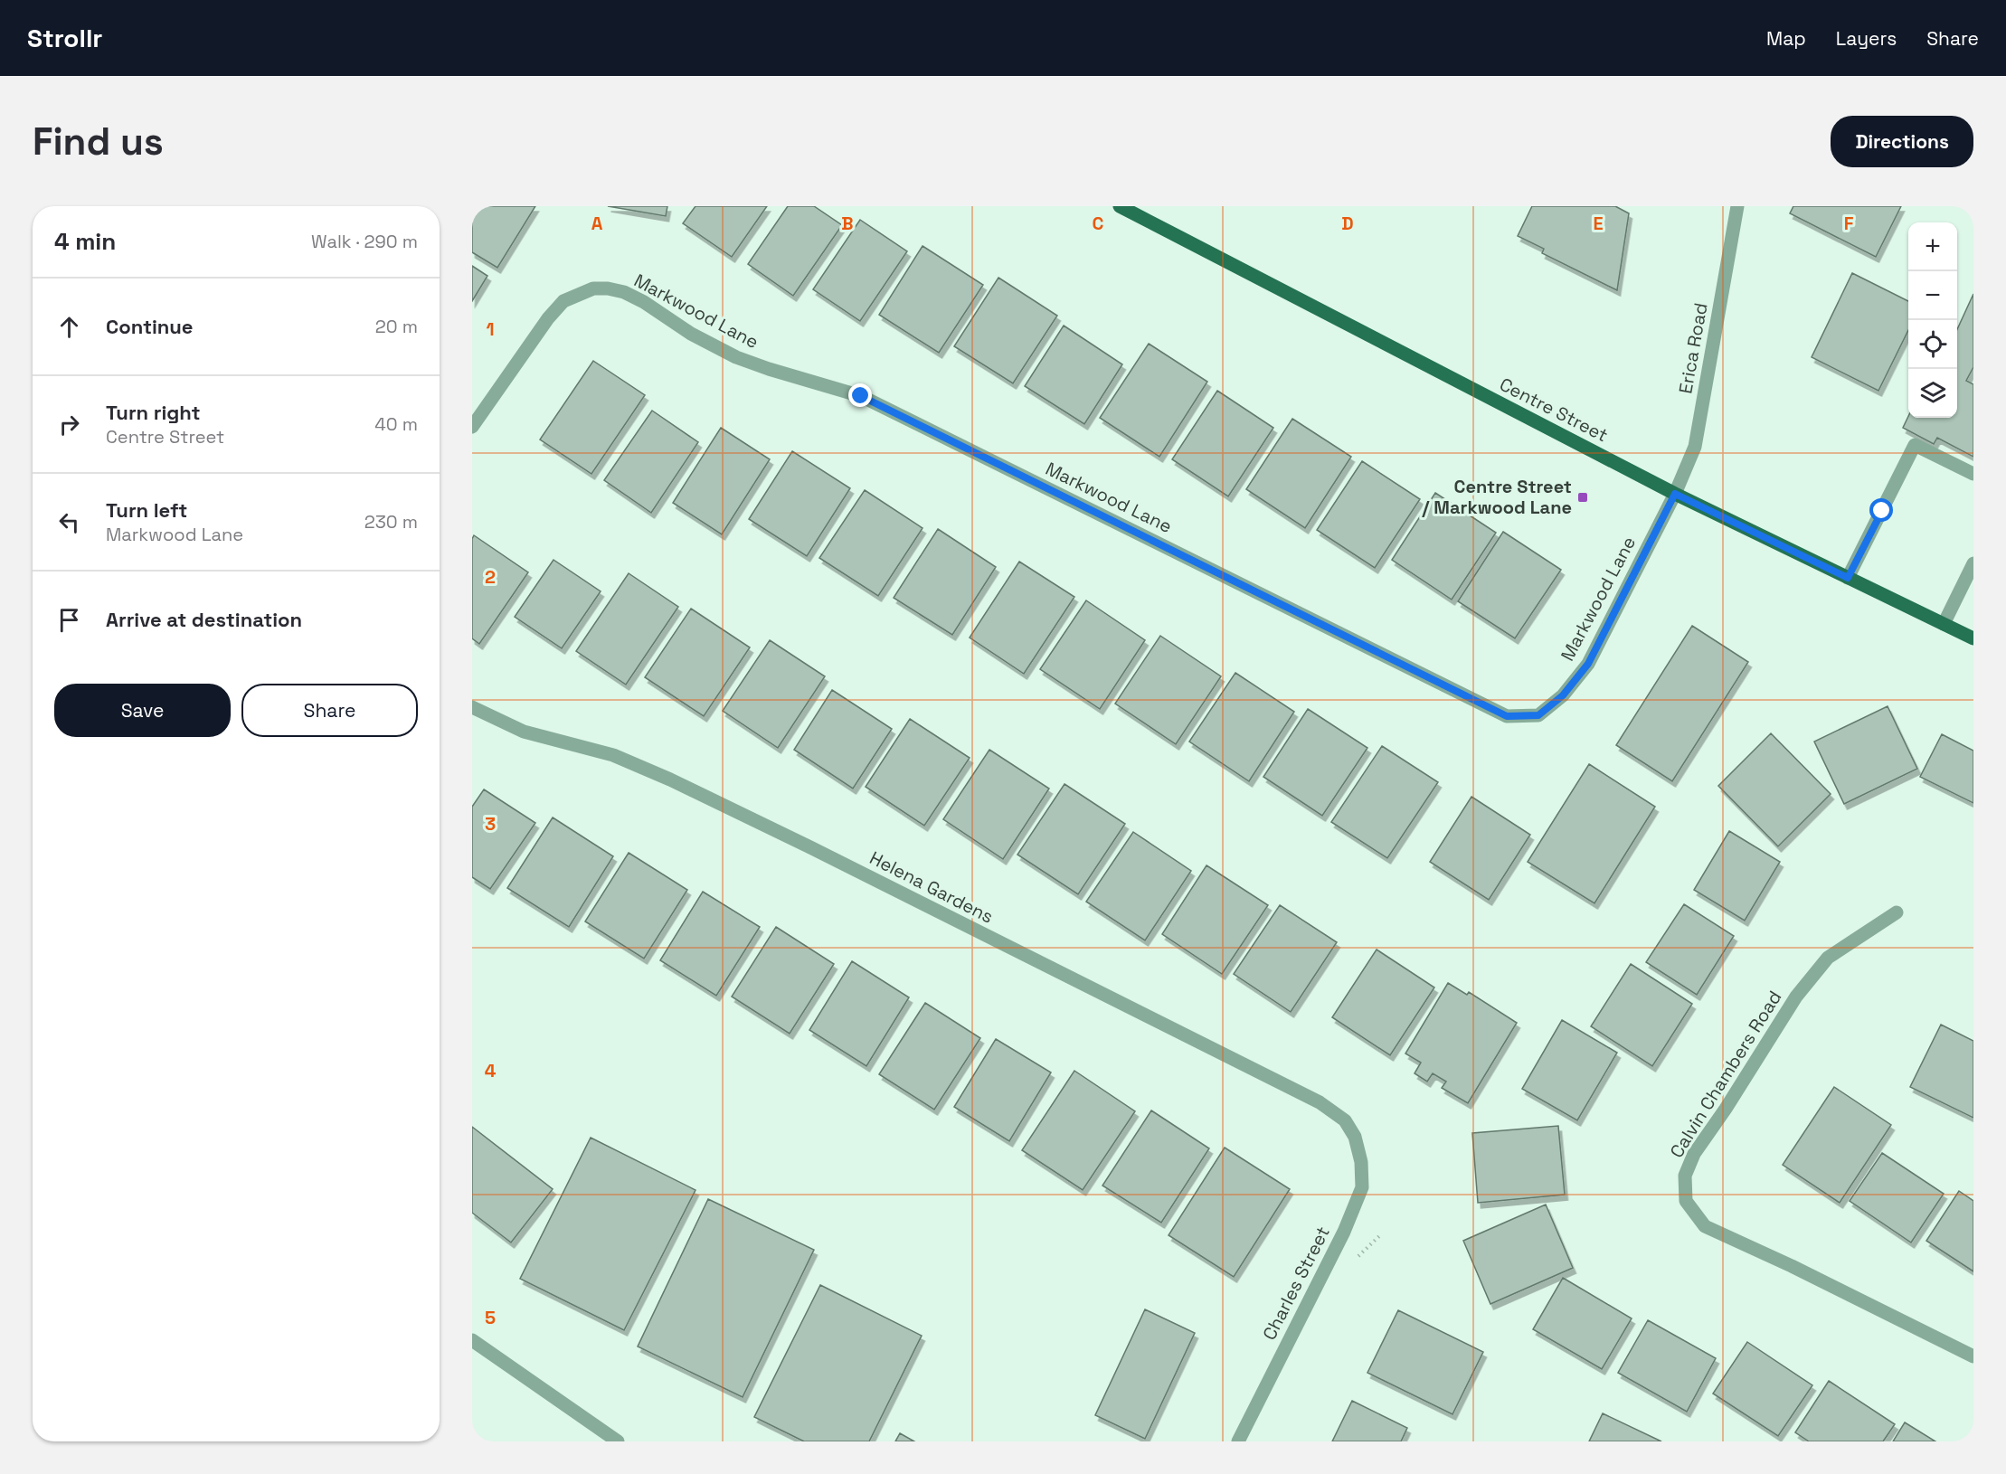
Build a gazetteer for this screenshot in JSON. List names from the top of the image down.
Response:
{
  "streets": {
    "main road": ["Centre Street"],
    "street": [
      "Markwood Lane",
      "Erica Road",
      "Helena Gardens",
      "Calvin Chambers Road",
      "Charles Street"
    ]
  },
  "crossings": [
    ["Markwood Lane", "Erica Road"],
    ["Markwood Lane", "Centre Street"],
    ["Erica Road", "Centre Street"],
    ["Helena Gardens", "Charles Street"]
  ],
  "places": {
    "transit": ["Centre Street / Markwood Lane"]
  },
  "page": {
    "header": "Strollr",
    "nav": ["Map", "Layers", "Share"],
    "buttons": [
      "Directions",
      ["Save", "Share"]
    ],
    "title": "Find us",
    "heading": ["4 min", "Walk · 290 m"],
    "map_buttons": ["+", "−"],
    "list": [
      ["Continue", "20 m"],
      ["Turn right", "Centre Street", "40 m"],
      ["Turn left", "Markwood Lane", "230 m"],
      "Arrive at destination"
    ]
  },
  "grid": {
    "columns": [
      "A",
      "B",
      "C",
      "D",
      "E",
      "F"
    ],
    "rows": [
      "1",
      "2",
      "3",
      "4",
      "5"
    ]
  }
}
